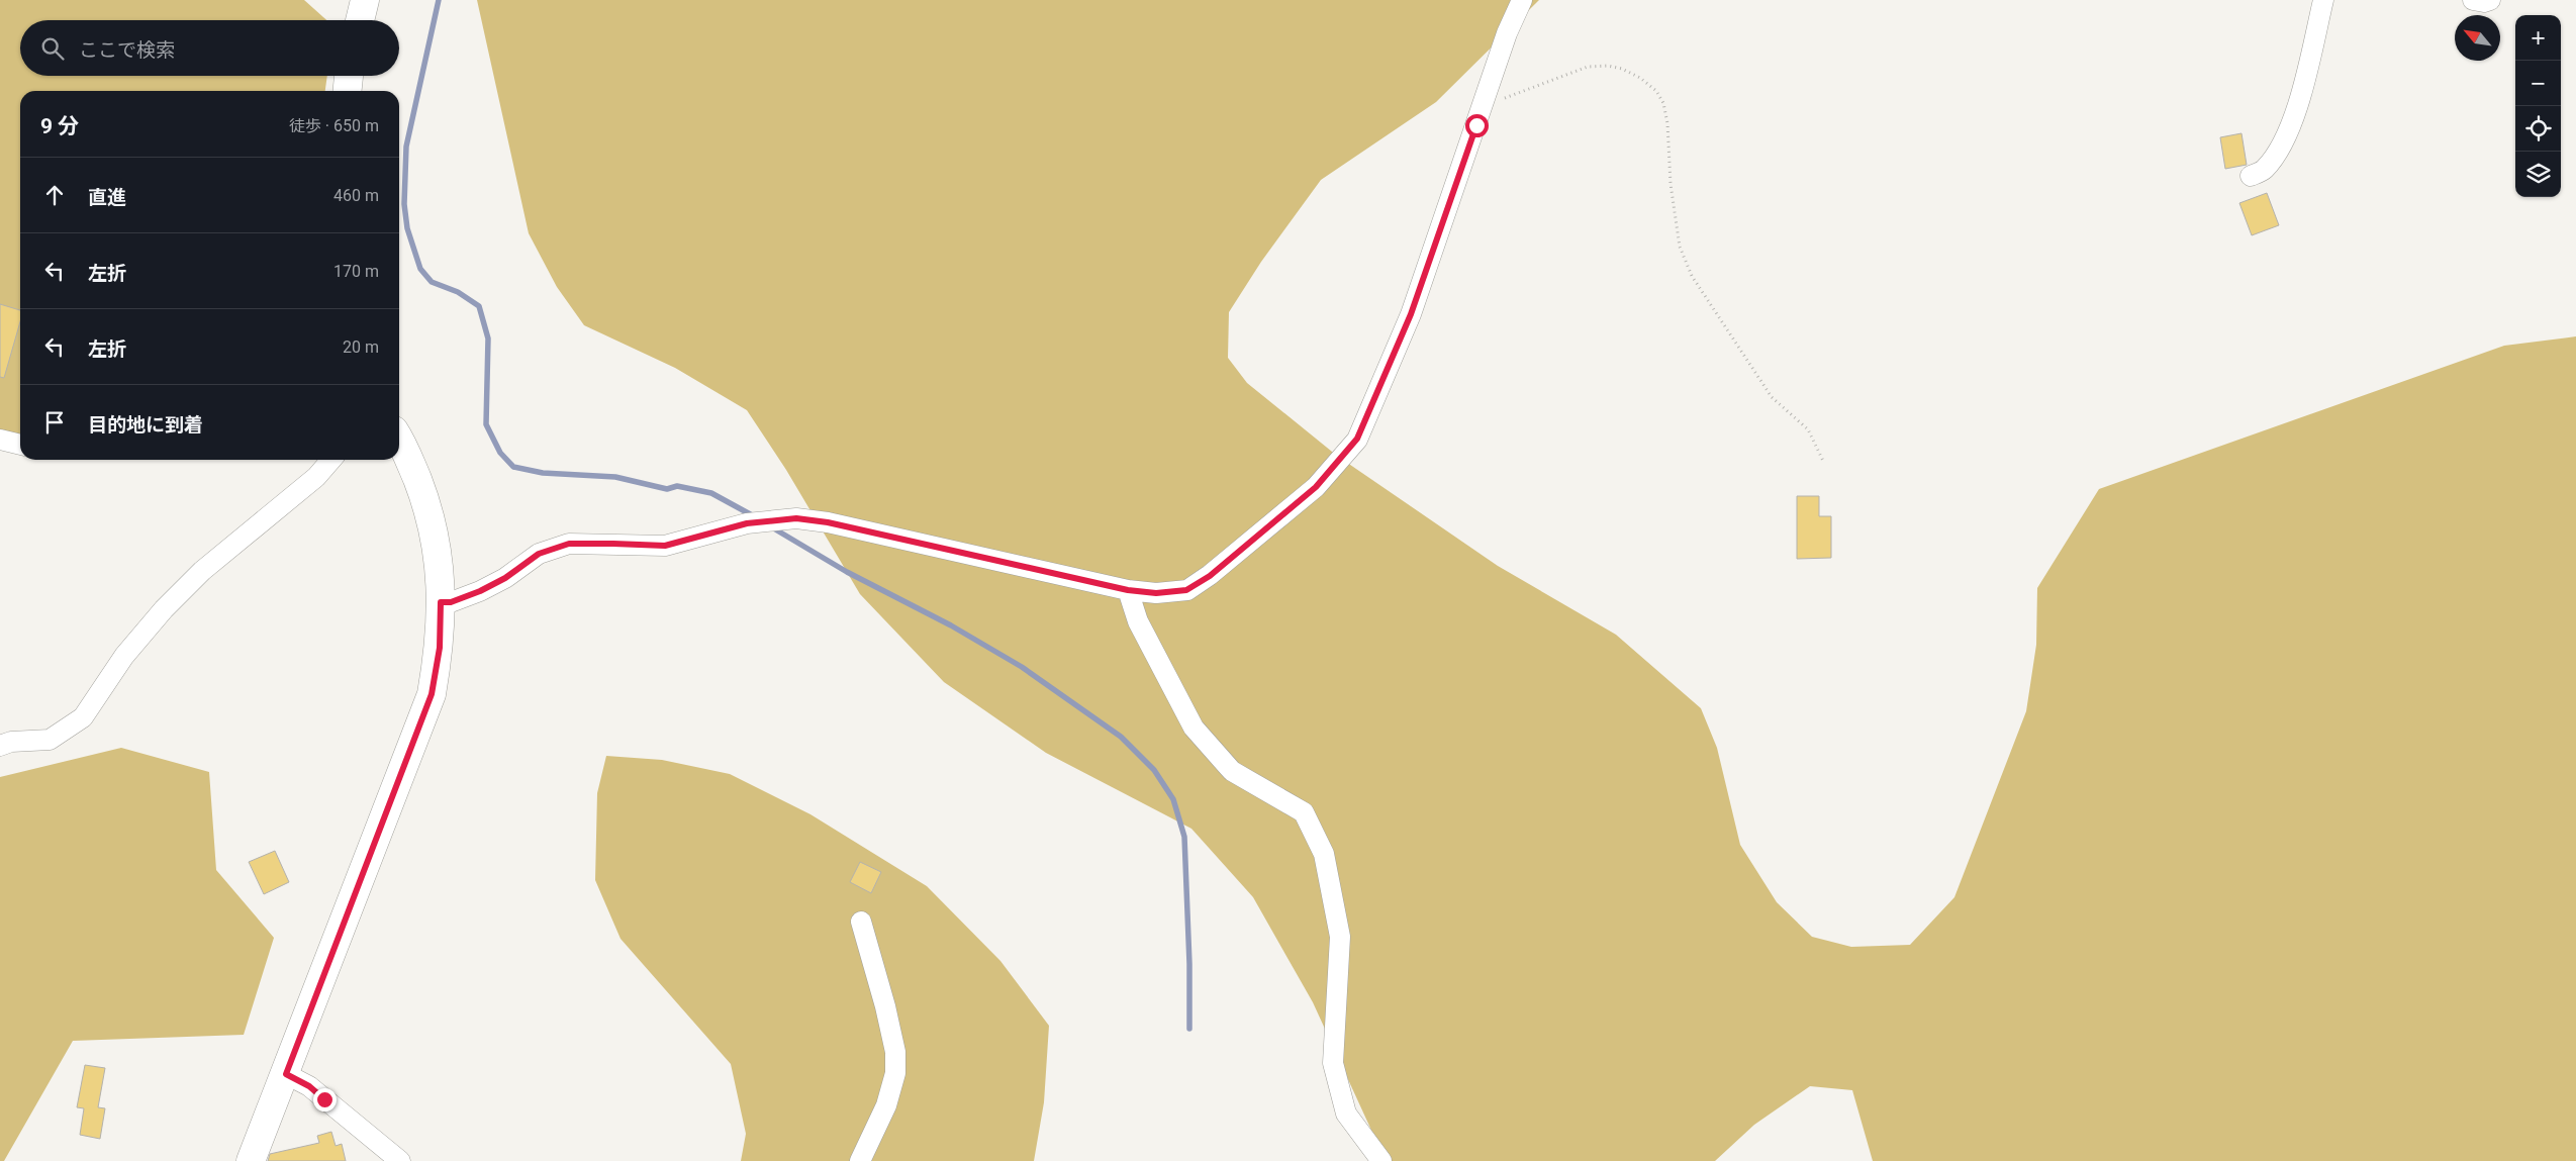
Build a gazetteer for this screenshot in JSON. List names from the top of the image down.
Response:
{
  "north": "top left",
  "page": {
    "map_buttons": ["+", "−"],
    "search": "ここで検索",
    "heading": ["9 分", "徒歩 · 650 m"],
    "list": [
      ["直進", "460 m"],
      ["左折", "170 m"],
      ["左折", "20 m"],
      "目的地に到着"
    ]
  }
}
